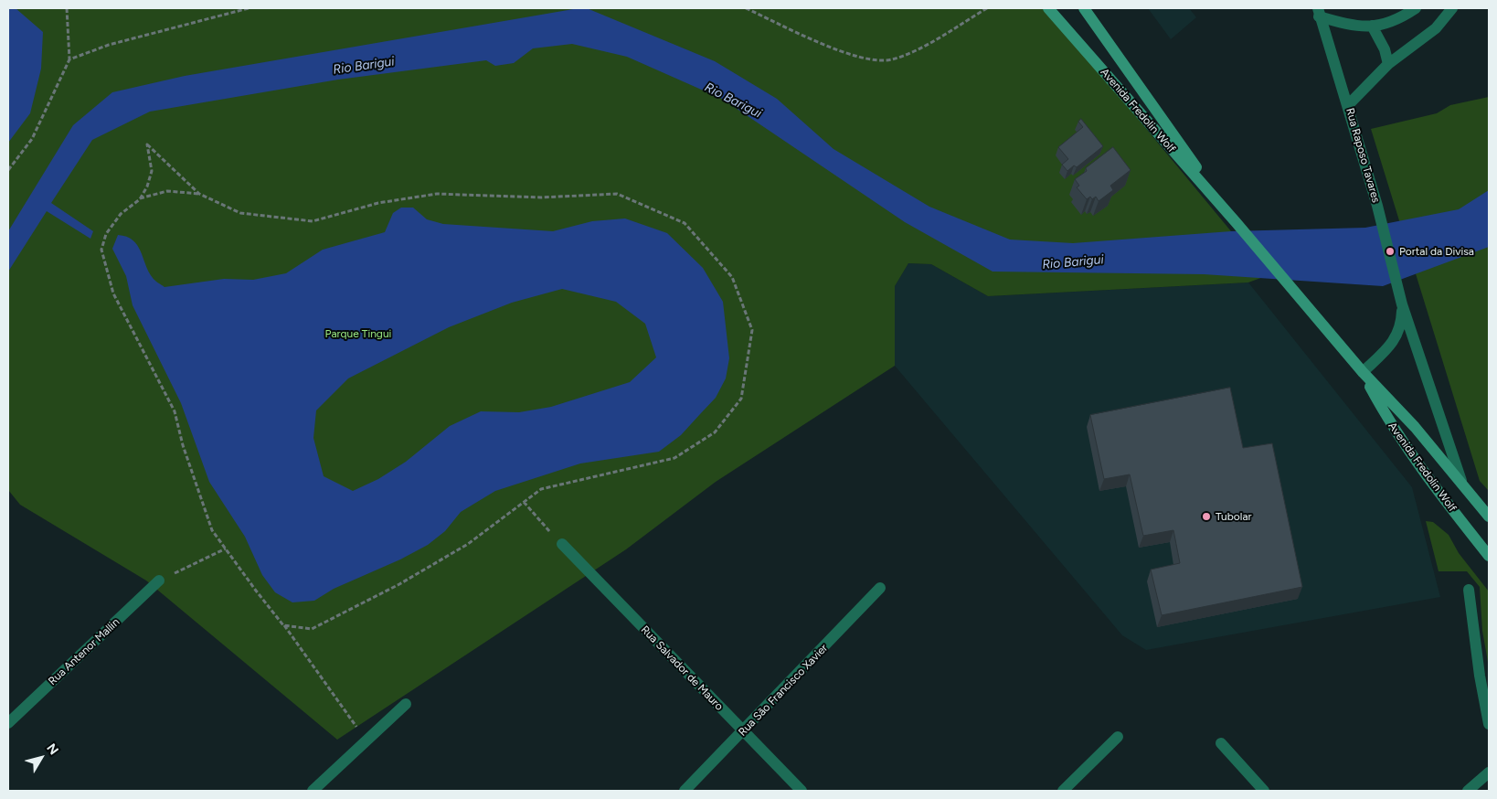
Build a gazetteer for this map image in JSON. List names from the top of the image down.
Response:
{
  "streets": {
    "main road": ["Avenida Fredolin Wolf"],
    "street": [
      "Rua Raposo Tavares",
      "Rua Antenor Mallin",
      "Rua Salvador de Mauro",
      "Rua São Francisco Xavier"
    ]
  },
  "crossings": [
    ["Avenida Fredolin Wolf", "Rua Raposo Tavares"],
    ["Rua Salvador de Mauro", "Rua São Francisco Xavier"]
  ],
  "water": ["Rio Barigui"],
  "parks": ["Parque Tingui"],
  "places": ["Portal da Divisa", "Tubolar"],
  "north": "top right"
}
